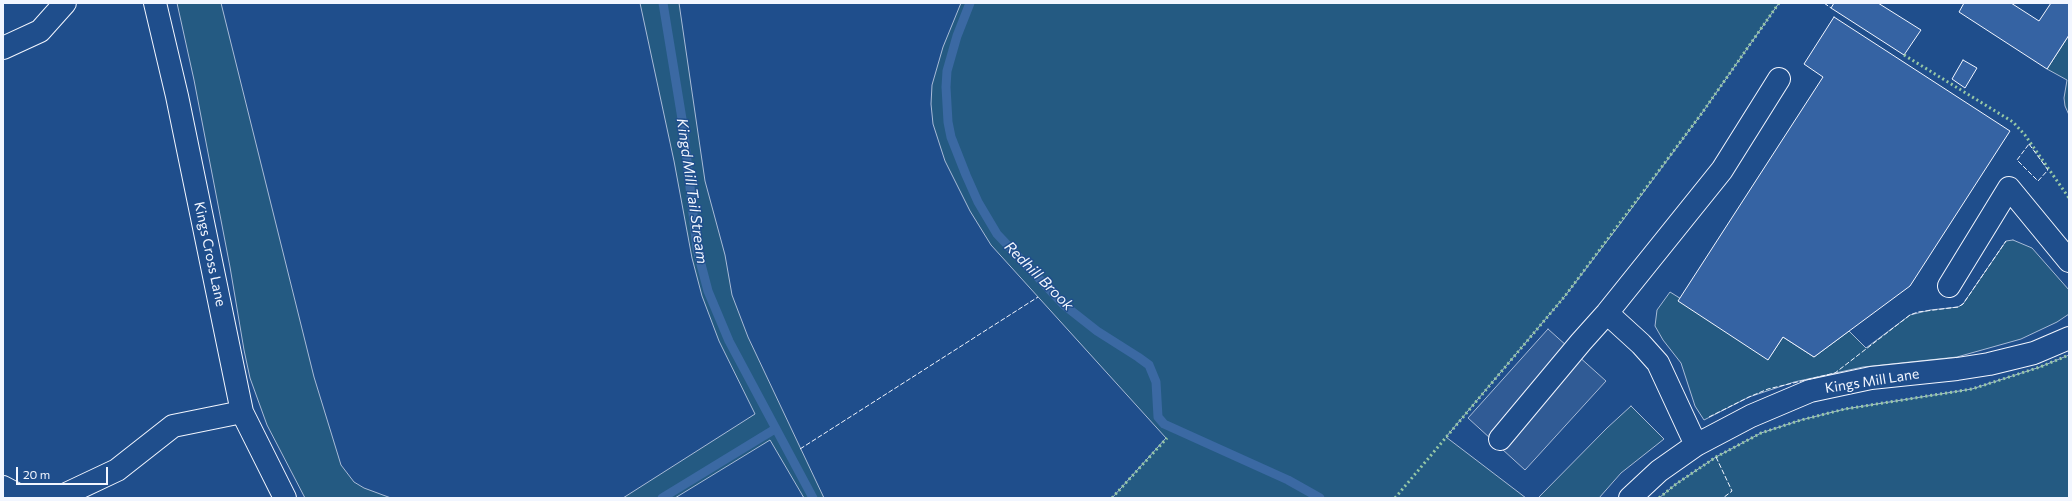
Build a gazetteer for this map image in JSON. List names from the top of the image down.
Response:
{
  "streets": {
    "street": ["Kings Cross Lane", "Kings Mill Lane"]
  },
  "water": ["Kingd Mill Tail Stream", "Redhill Brook"],
  "scale_bar": "20 m"
}
